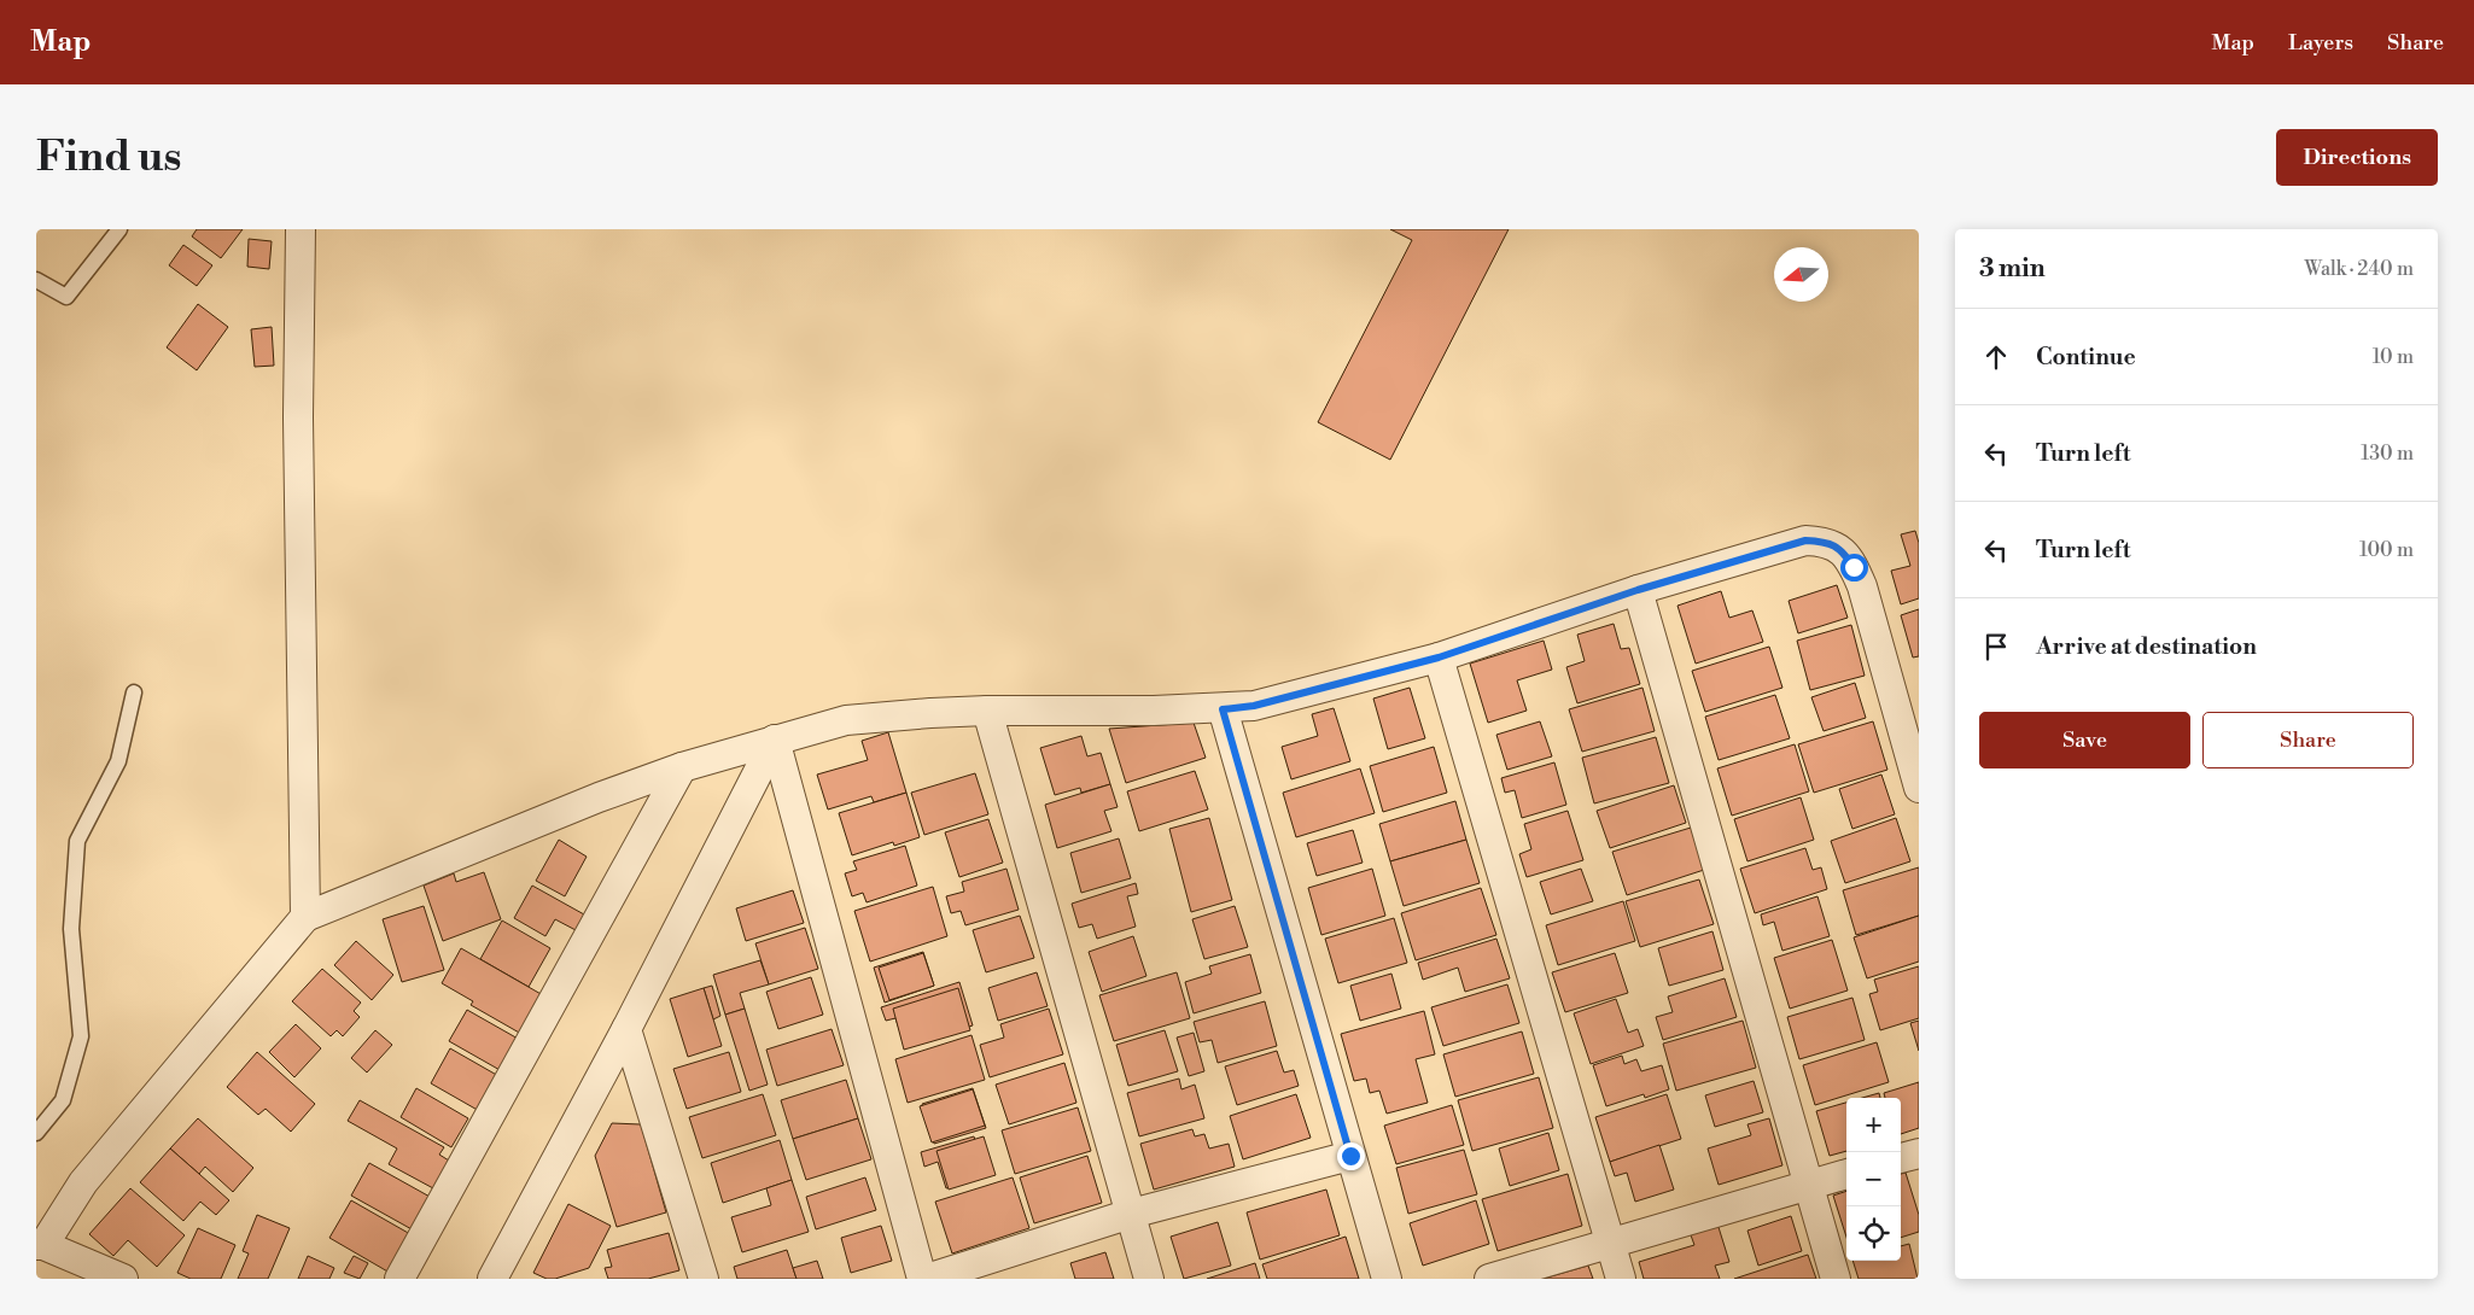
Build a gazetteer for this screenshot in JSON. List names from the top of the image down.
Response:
{
  "north": "left",
  "page": {
    "header": "Map",
    "nav": ["Map", "Layers", "Share"],
    "buttons": [
      "Directions",
      ["Save", "Share"]
    ],
    "title": "Find us",
    "heading": ["3 min", "Walk · 240 m"],
    "list": [
      ["Continue", "10 m"],
      ["Turn left", "130 m"],
      ["Turn left", "100 m"],
      "Arrive at destination"
    ],
    "map_buttons": ["+", "−"]
  }
}
